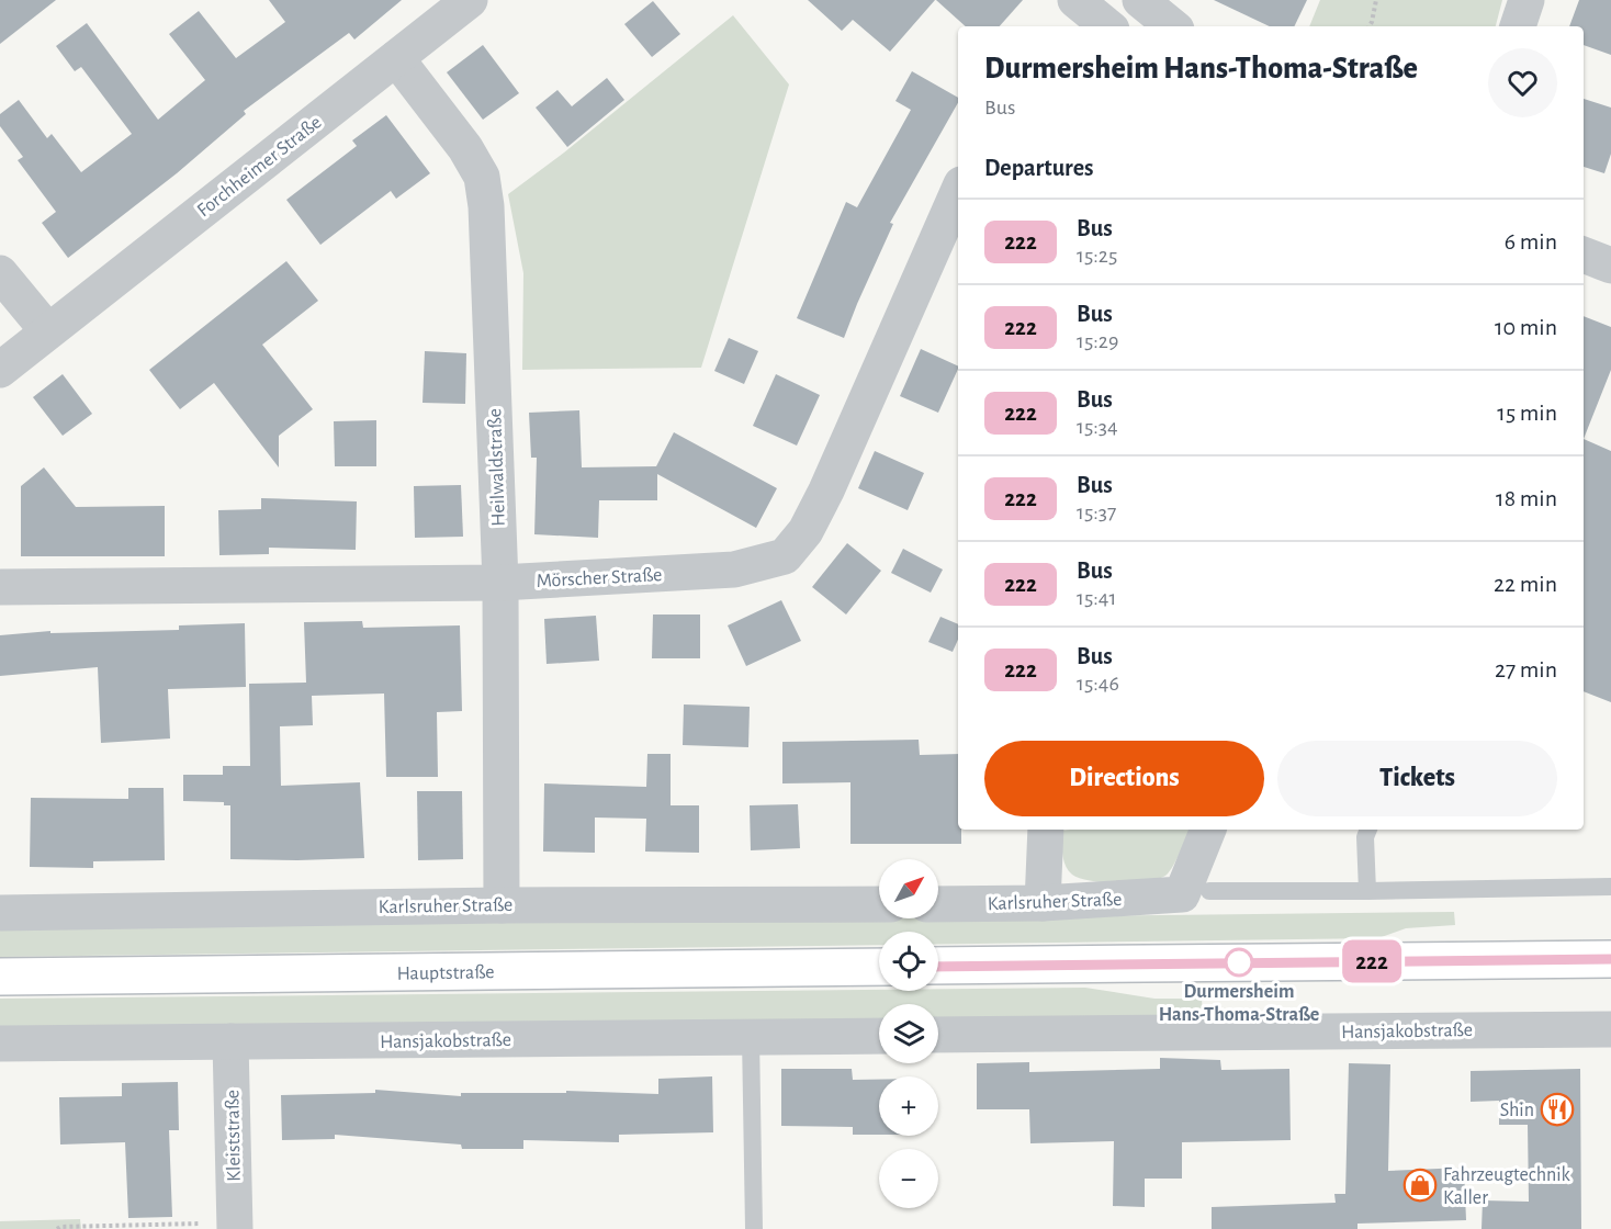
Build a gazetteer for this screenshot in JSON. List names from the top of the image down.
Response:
{
  "streets": {
    "street": [
      "Forchheimer Straße",
      "Heilwaldstraße",
      "Mörscher Straße",
      "Karlsruher Straße",
      "Hauptstraße",
      "Hansjakobstraße",
      "Kleiststraße"
    ]
  },
  "crossings": [
    ["Forchheimer Straße", "Heilwaldstraße"],
    ["Heilwaldstraße", "Mörscher Straße"],
    ["Heilwaldstraße", "Karlsruher Straße"],
    ["Hansjakobstraße", "Kleiststraße"]
  ],
  "places": {
    "other": ["Durmersheim Hans-Thoma-Straße"],
    "restaurant": ["Shin"],
    "shop": ["Fahrzeugtechnik Kaller"]
  },
  "lines": ["bus line 222"],
  "north": "top right",
  "page": {
    "on_map": "222",
    "heading": [
      ["Durmersheim Hans-Thoma-Straße", "Bus"],
      "Departures"
    ],
    "list": [
      {
        "mark": "222",
        "name": "Bus",
        "note": "15:25",
        "value": "6 min"
      },
      {
        "mark": "222",
        "name": "Bus",
        "note": "15:29",
        "value": "10 min"
      },
      {
        "mark": "222",
        "name": "Bus",
        "note": "15:34",
        "value": "15 min"
      },
      {
        "mark": "222",
        "name": "Bus",
        "note": "15:37",
        "value": "18 min"
      },
      {
        "mark": "222",
        "name": "Bus",
        "note": "15:41",
        "value": "22 min"
      },
      {
        "mark": "222",
        "name": "Bus",
        "note": "15:46",
        "value": "27 min"
      }
    ],
    "buttons": ["Directions", "Tickets"],
    "map_buttons": ["+", "−"]
  }
}
